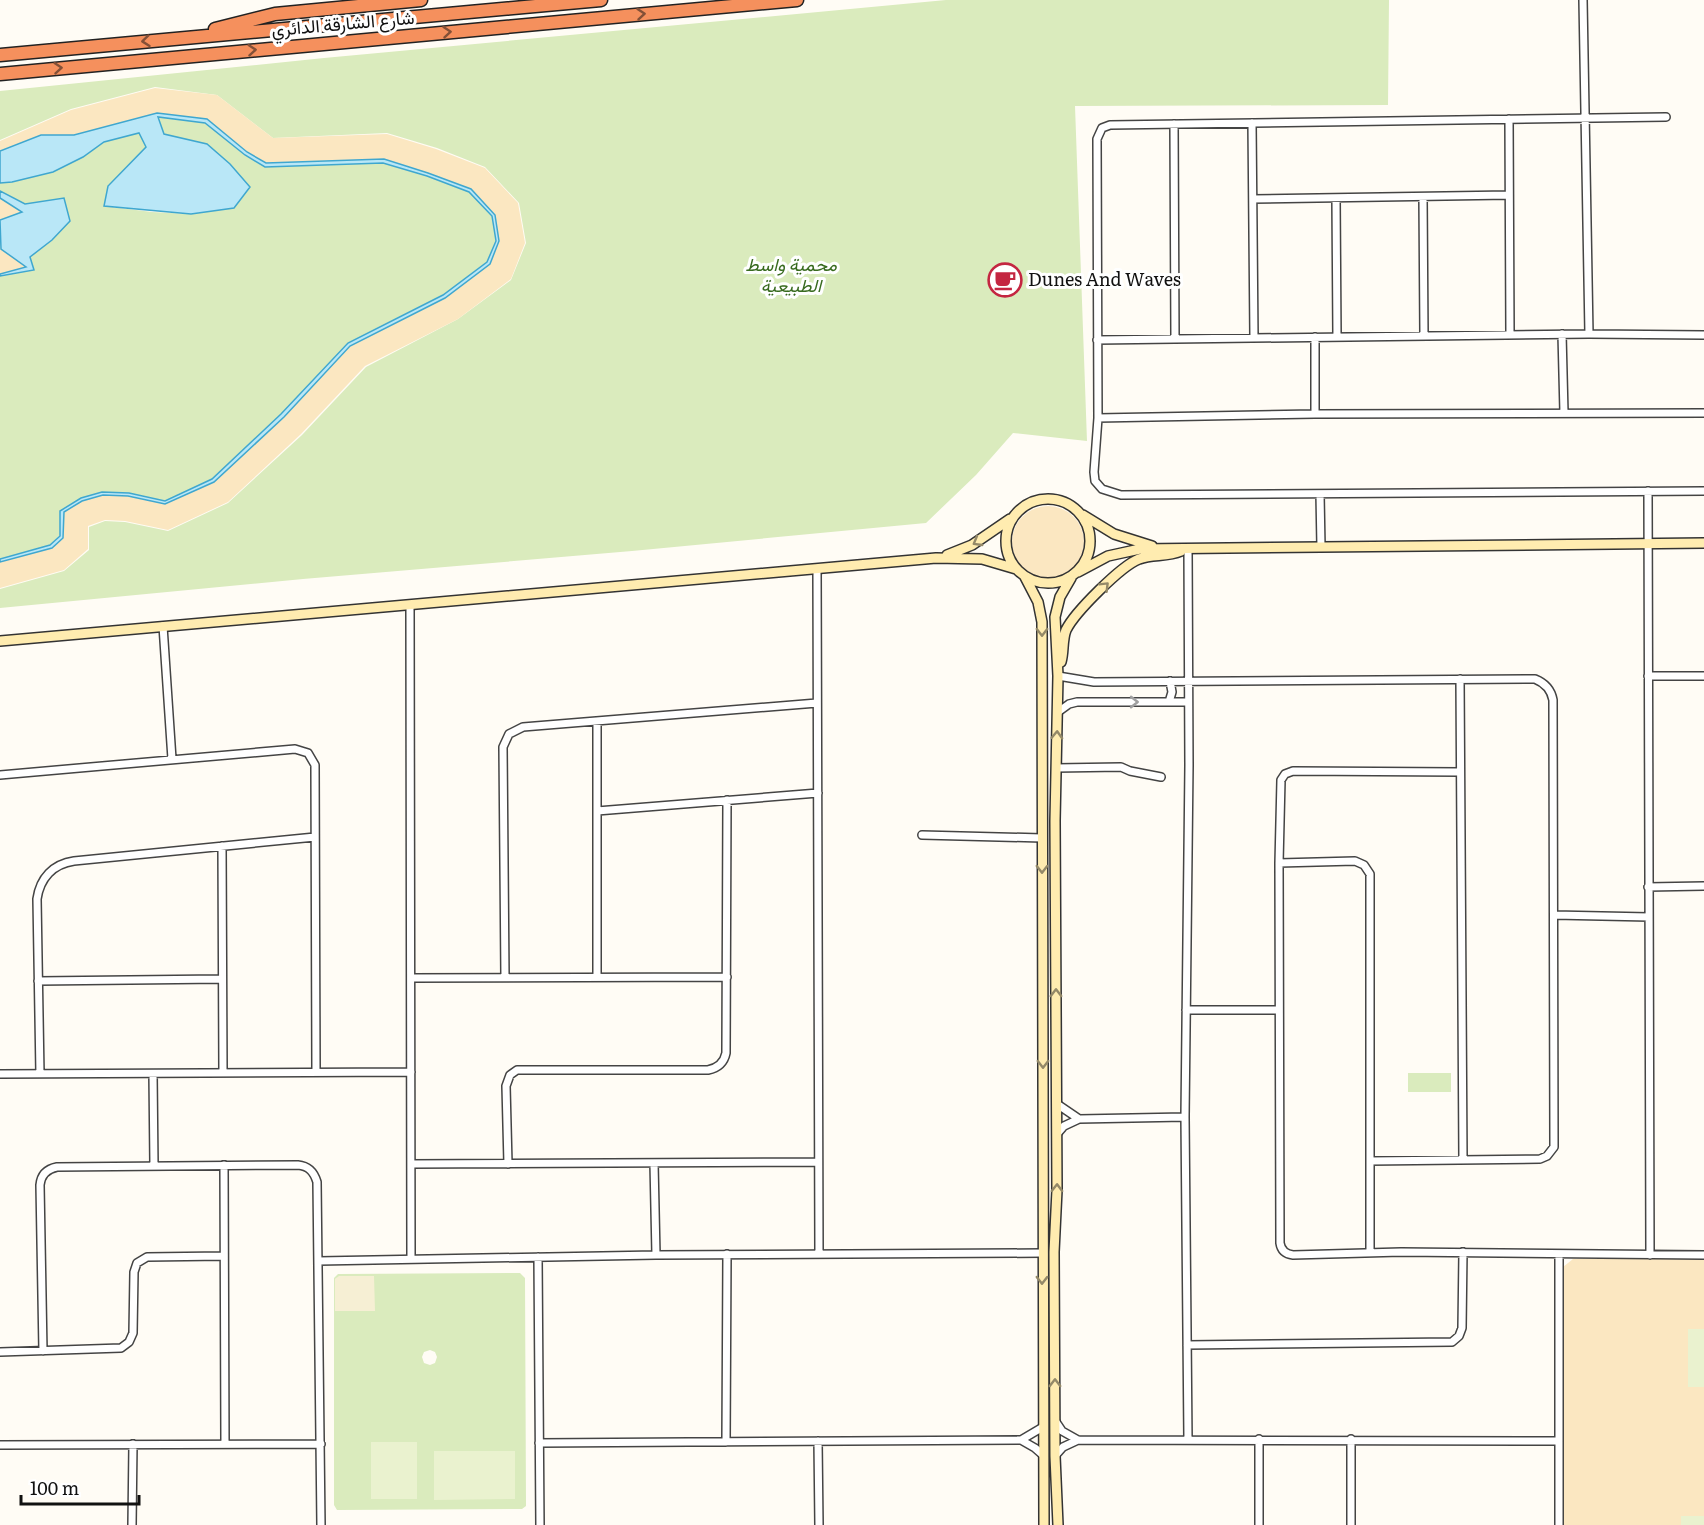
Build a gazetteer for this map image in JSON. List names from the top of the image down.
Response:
{
  "streets": {
    "highway": ["شارع الشارقة الدائري"]
  },
  "parks": ["محمية واسط الطبيعية"],
  "places": {
    "cafe": ["Dunes And Waves"]
  },
  "scale_bar": "100 m"
}
